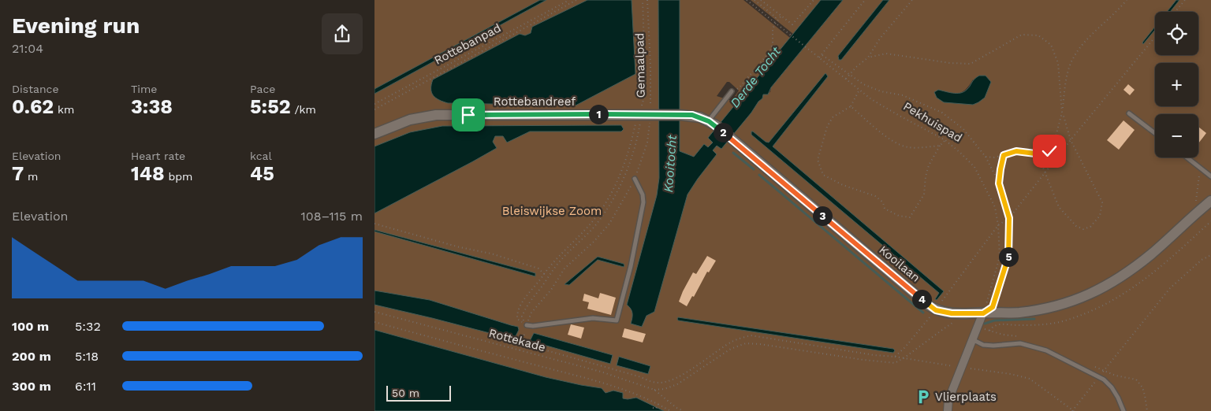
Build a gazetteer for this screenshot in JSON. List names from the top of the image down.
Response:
{
  "streets": {
    "street": ["Rottebandreef", "Kooilaan"],
    "path": [
      "Rottebanpad",
      "Gemaalpad",
      "Pekhuispad",
      "Rottekade"
    ]
  },
  "crossings": [
    ["Gemaalpad", "Rottebandreef"],
    ["Gemaalpad", "Kooilaan"],
    ["Gemaalpad", "Rottekade"],
    ["Rottebandreef", "Kooilaan"],
    ["Pekhuispad", "Kooilaan"]
  ],
  "water": ["Derde Tocht", "Kooitocht"],
  "parks": ["Bleiswijkse Zoom"],
  "places": {
    "parking": ["Vlierplaats"]
  },
  "scale_bar": "50 m",
  "page": {
    "heading": ["Evening run", "21:04"],
    "map_buttons": ["+", "−"],
    "stats": [
      ["Distance", "0.62 km"],
      ["Time", "3:38"],
      ["Pace", "5:52 /km"],
      ["Elevation", "7 m"],
      ["Heart rate", "148 bpm"],
      ["kcal", "45"]
    ],
    "pins": [
      "1",
      "2",
      "3",
      "5",
      "4"
    ],
    "chart": ["Elevation", "108–115 m"],
    "list": [
      {
        "name": "100 m",
        "note": "5:32"
      },
      {
        "name": "200 m",
        "note": "5:18"
      },
      {
        "name": "300 m",
        "note": "6:11"
      }
    ],
    "scale": "50 m"
  }
}
